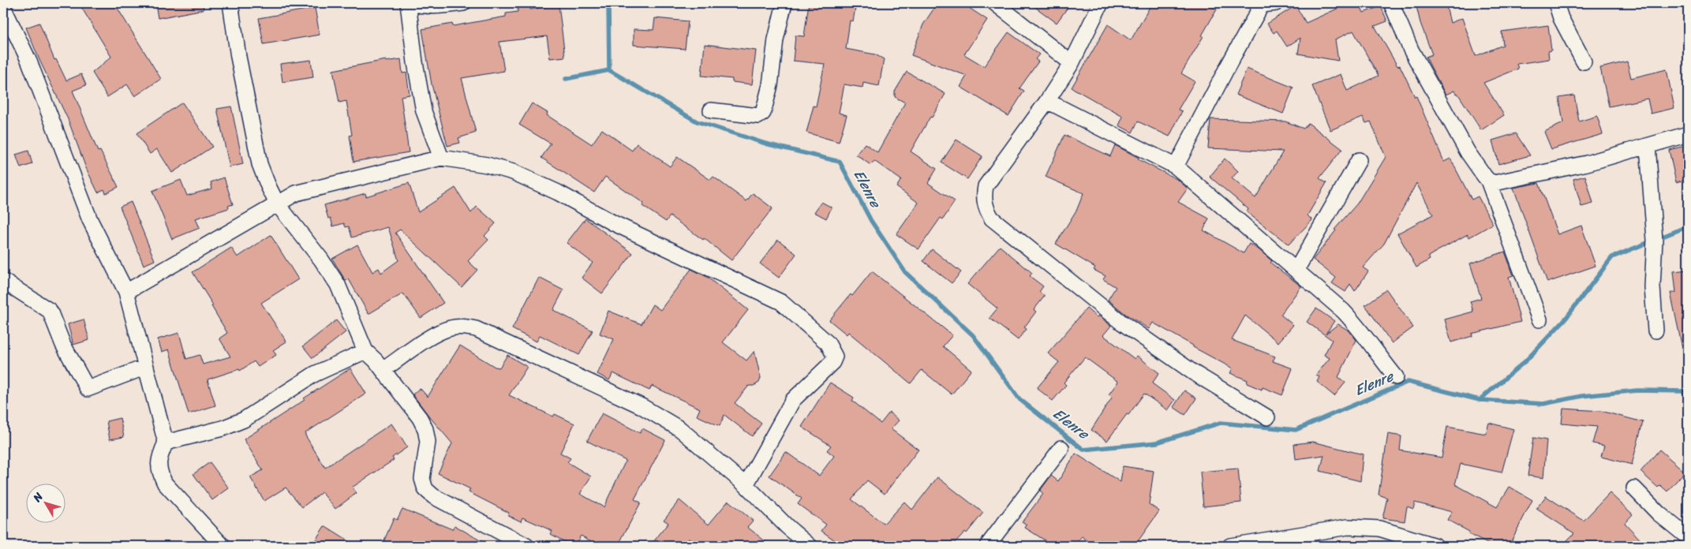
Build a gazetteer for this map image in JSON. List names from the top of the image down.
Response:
{
  "water": ["Elenre"],
  "north": "top left"
}
